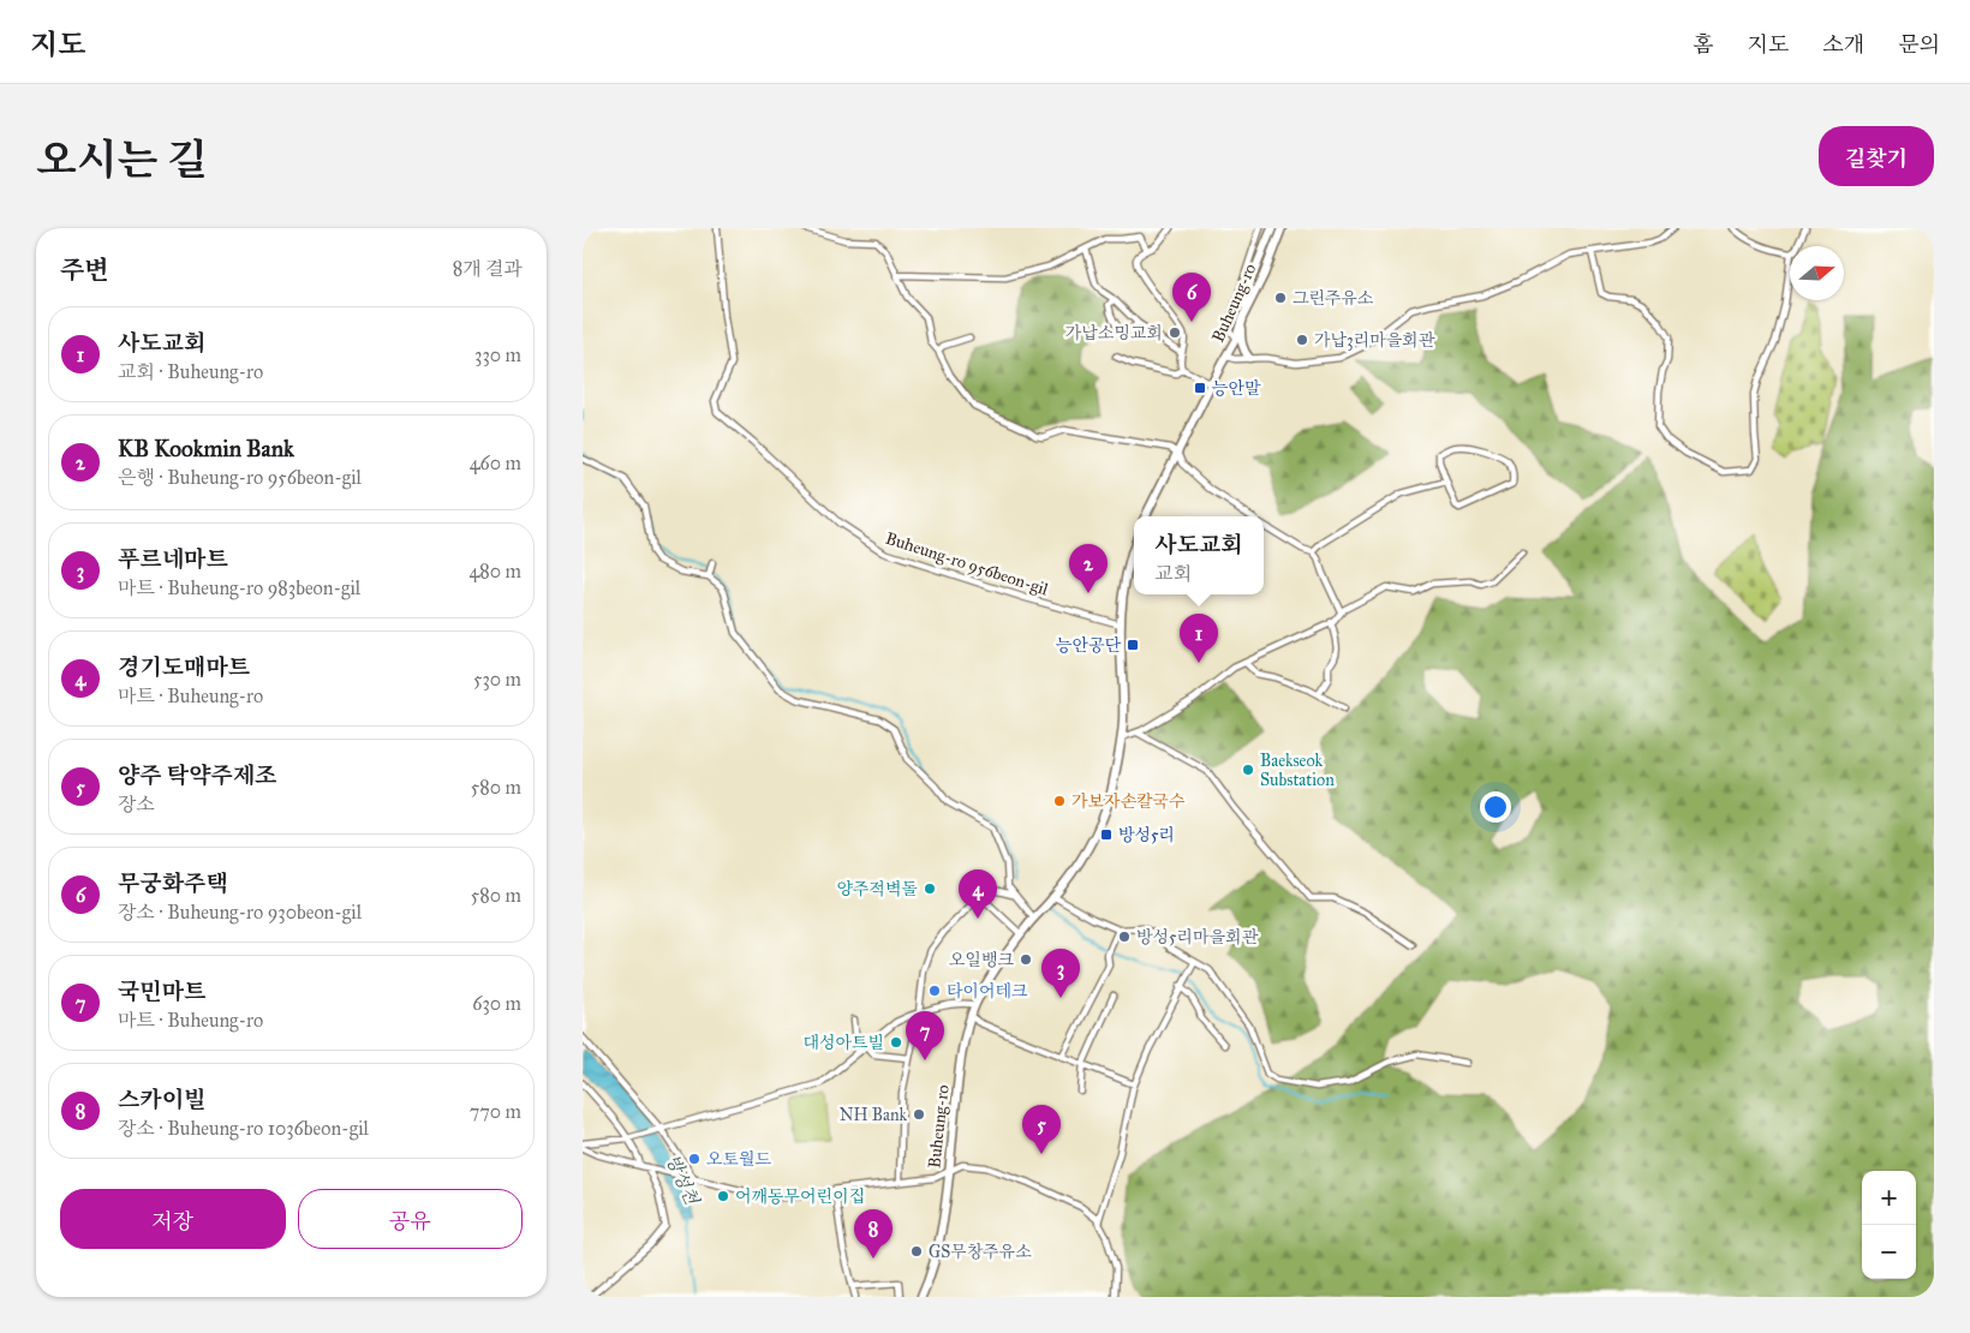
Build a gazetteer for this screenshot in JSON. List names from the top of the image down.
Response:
{
  "streets": {
    "main road": ["Buheung-ro"],
    "street": ["Buheung-ro 956beon-gil"]
  },
  "crossings": [
    ["Buheung-ro", "Buheung-ro 956beon-gil"]
  ],
  "water": ["방성천"],
  "places": {
    "other": [
      "그린주유소",
      "가납소밍교회",
      "가납3리마을회관",
      "Baekseok Substation",
      "가보자손칼국수",
      "양주적벽돌",
      "방성5리마을회관",
      "오일뱅크",
      "타이어테크",
      "대성아트빌",
      "NH Bank",
      "오토월드",
      "어깨동무어린이집",
      "GS무창주유소"
    ],
    "transit": ["능안말", "능안공단", "방성5리"]
  },
  "north": "right",
  "page": {
    "header": "지도",
    "nav": [
      "홈",
      "지도",
      "소개",
      "문의"
    ],
    "title": "오시는 길",
    "buttons": [
      "길찾기",
      ["저장", "공유"]
    ],
    "heading": ["주변", "8개 결과"],
    "pins": [
      "6",
      "2",
      "1",
      "4",
      "3",
      "7",
      "5",
      "8"
    ],
    "list": [
      {
        "mark": "1",
        "name": "사도교회",
        "note": "교회 · Buheung-ro",
        "value": "330 m"
      },
      {
        "mark": "2",
        "name": "KB Kookmin Bank",
        "note": "은행 · Buheung-ro 956beon-gil",
        "value": "460 m"
      },
      {
        "mark": "3",
        "name": "푸르네마트",
        "note": "마트 · Buheung-ro 983beon-gil",
        "value": "480 m"
      },
      {
        "mark": "4",
        "name": "경기도매마트",
        "note": "마트 · Buheung-ro",
        "value": "530 m"
      },
      {
        "mark": "5",
        "name": "양주 탁약주제조",
        "note": "장소",
        "value": "580 m"
      },
      {
        "mark": "6",
        "name": "무궁화주택",
        "note": "장소 · Buheung-ro 930beon-gil",
        "value": "580 m"
      },
      {
        "mark": "7",
        "name": "국민마트",
        "note": "마트 · Buheung-ro",
        "value": "630 m"
      },
      {
        "mark": "8",
        "name": "스카이빌",
        "note": "장소 · Buheung-ro 1036beon-gil",
        "value": "770 m"
      }
    ],
    "popup": ["사도교회", "교회"],
    "map_buttons": ["+", "−"]
  }
}
